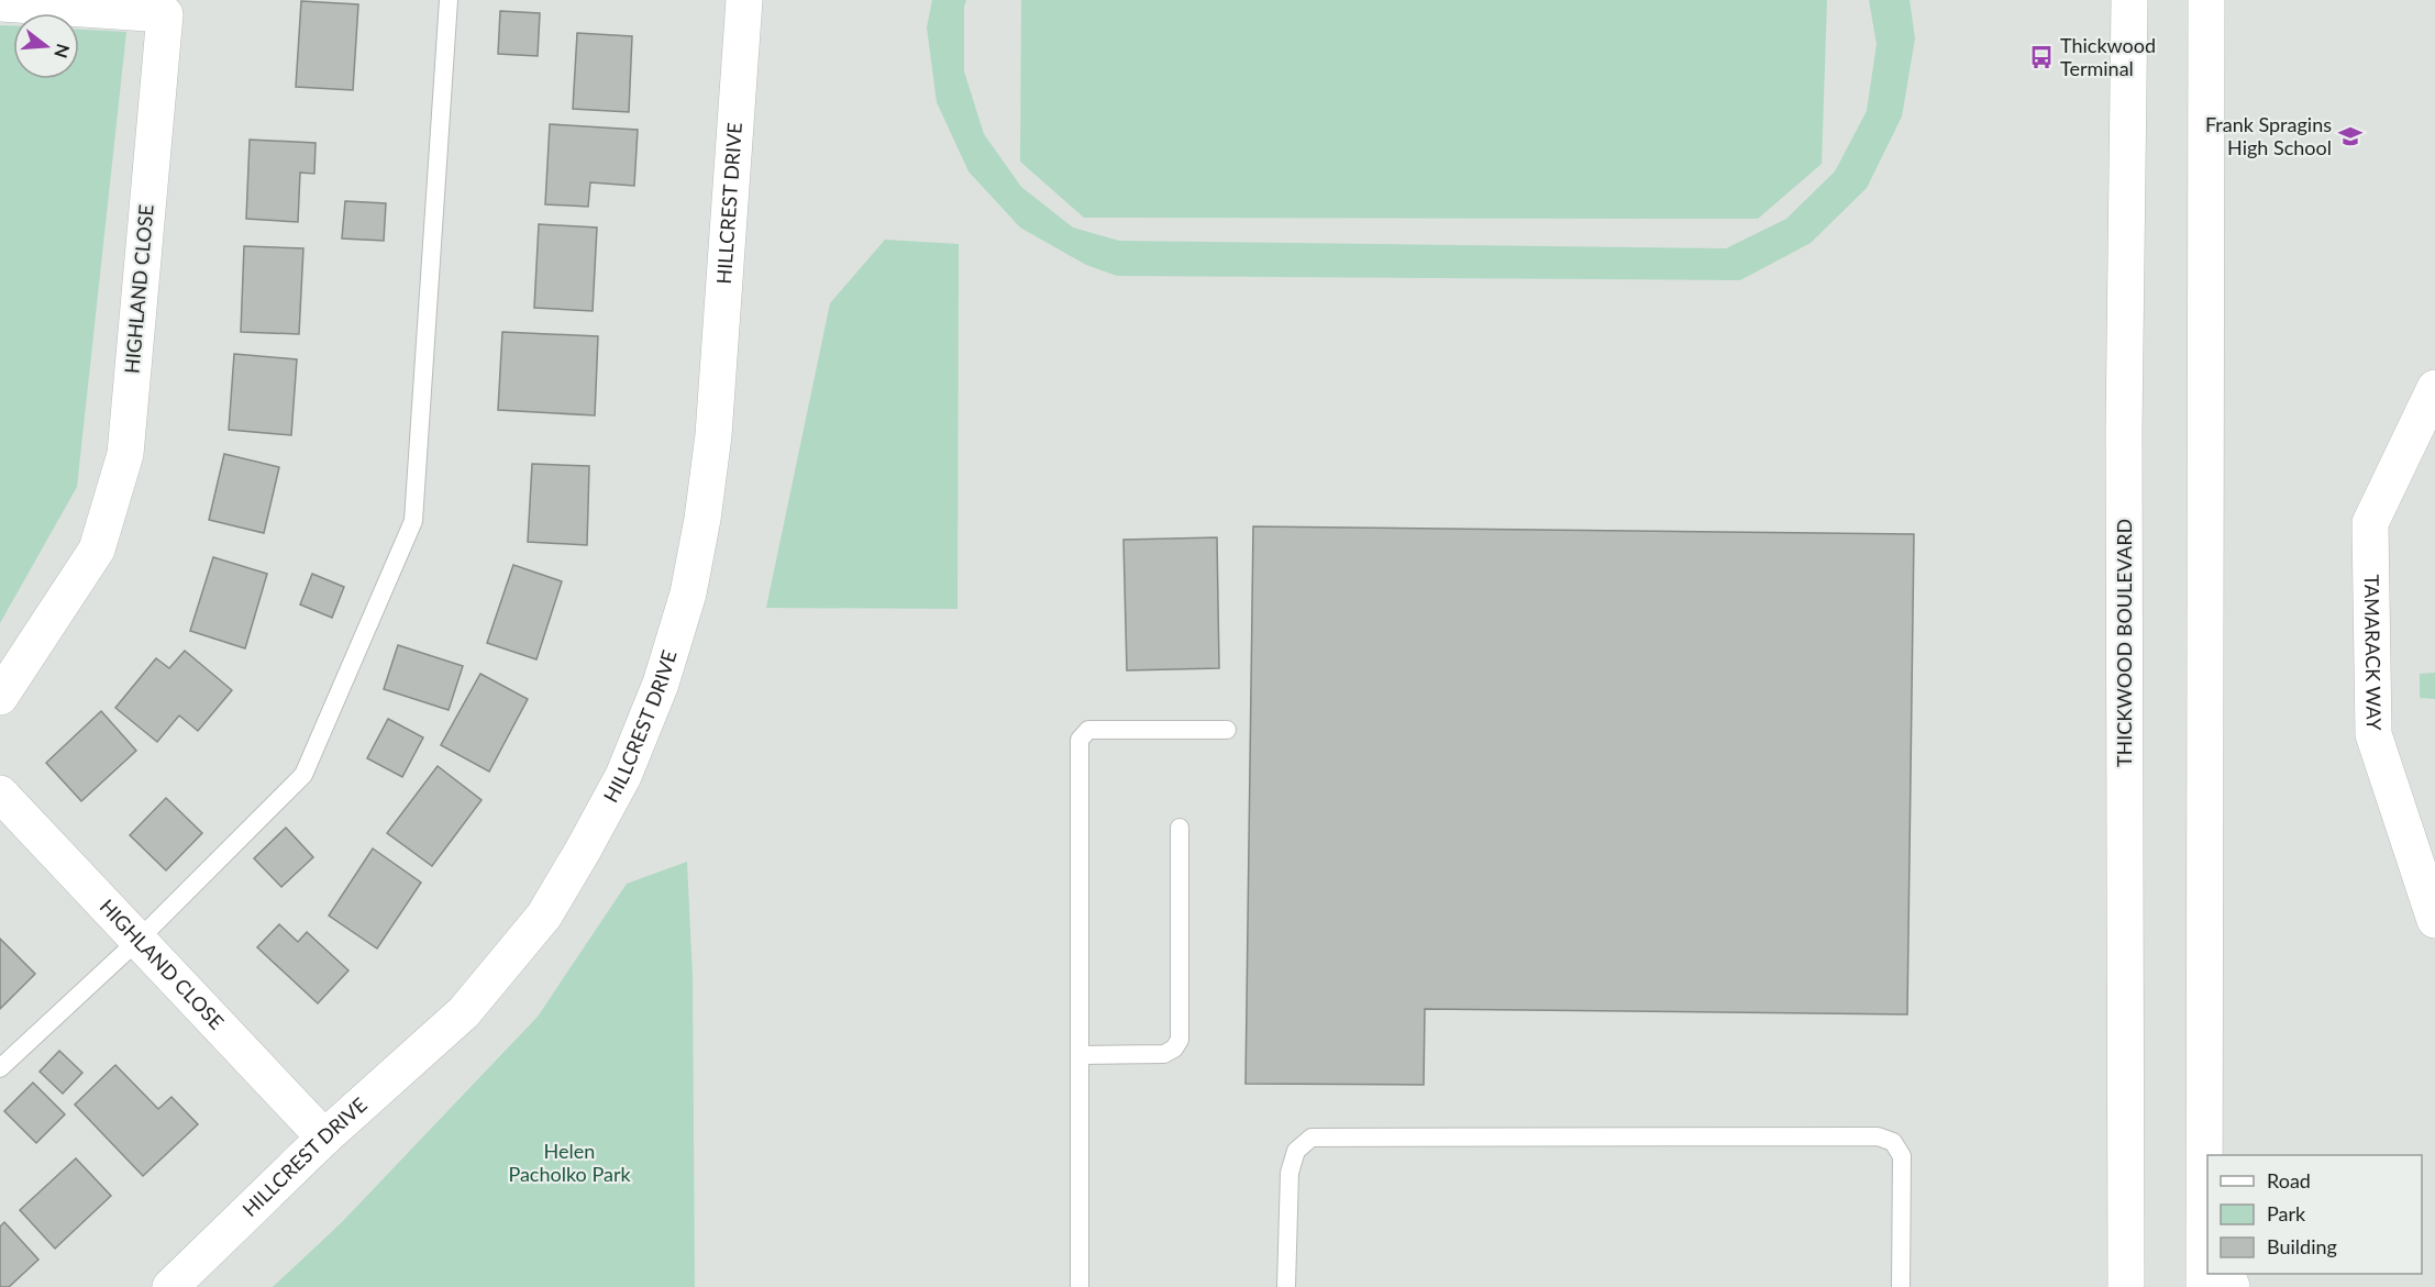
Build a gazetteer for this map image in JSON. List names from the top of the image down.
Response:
{
  "streets": {
    "street": [
      "HILLCREST DRIVE",
      "HIGHLAND CLOSE",
      "THICKWOOD BOULEVARD",
      "TAMARACK WAY"
    ]
  },
  "crossings": [
    ["HILLCREST DRIVE", "HIGHLAND CLOSE"]
  ],
  "parks": ["Helen Pacholko Park"],
  "places": {
    "bus stop": ["Thickwood Terminal"],
    "school or university": ["Frank Spragins High School"]
  },
  "legend": ["Road", "Park", "Building"],
  "north": "right"
}
